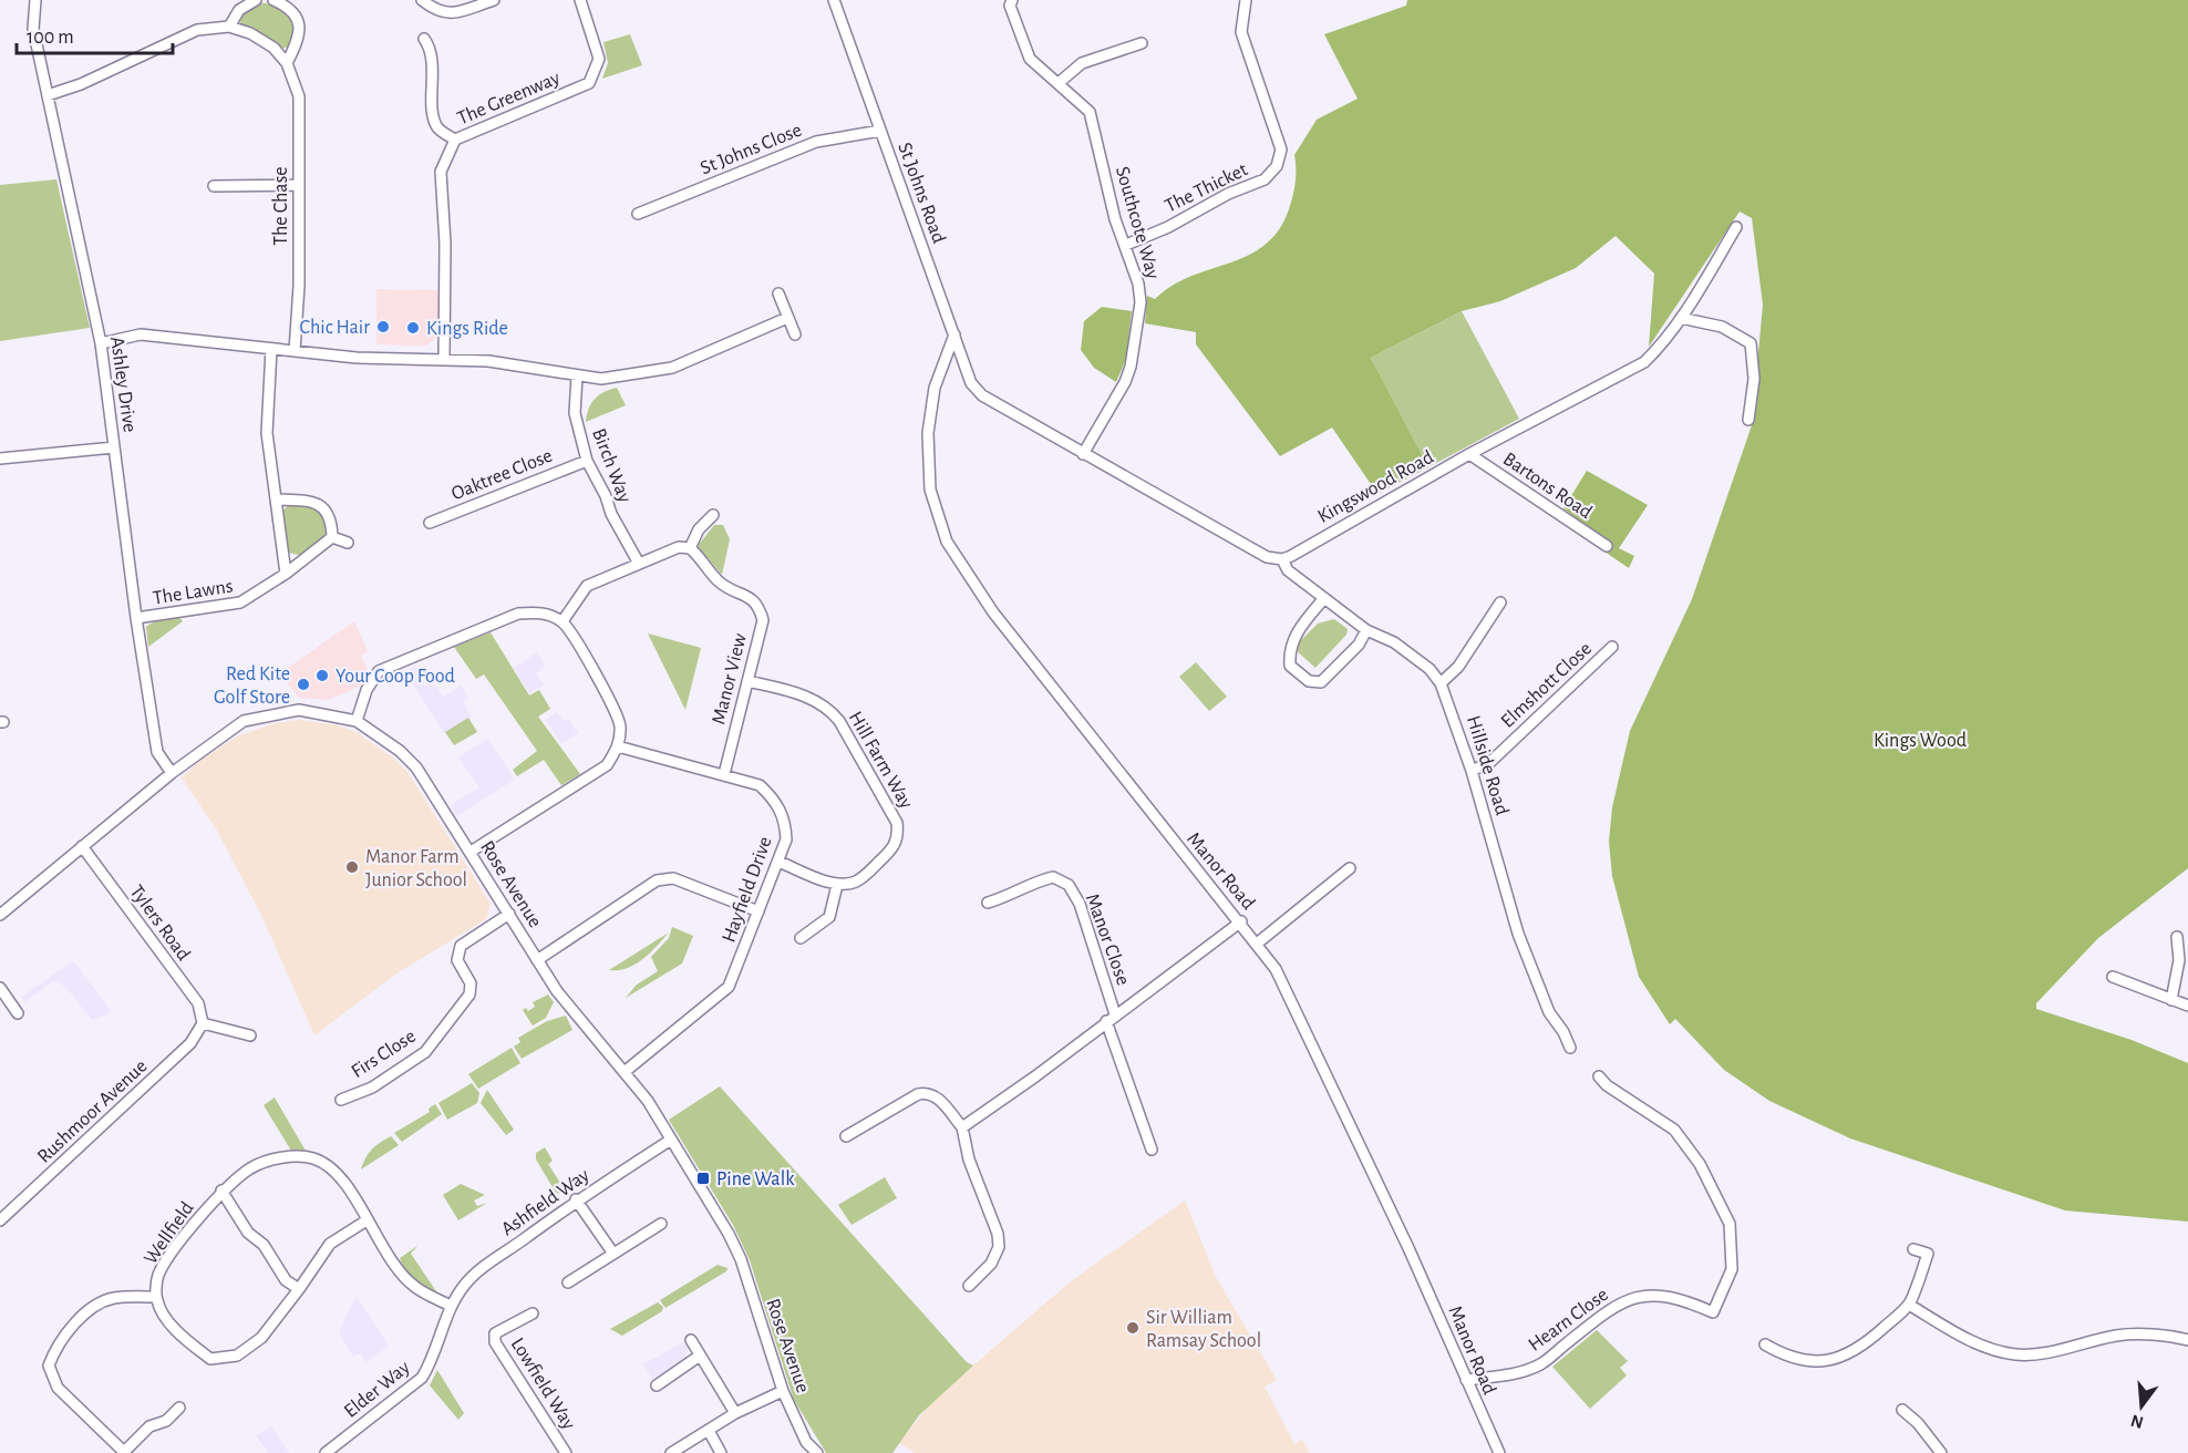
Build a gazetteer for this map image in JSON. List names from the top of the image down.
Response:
{
  "streets": {
    "street": [
      "The Greenway",
      "St Johns Close",
      "The Thicket",
      "St Johns Road",
      "The Chase",
      "Southcote Way",
      "Ashley Drive",
      "Birch Way",
      "Oaktree Close",
      "Bartons Road",
      "Kingswood Road",
      "The Lawns",
      "Manor View",
      "Elmshott Close",
      "Hill Farm Way",
      "Hillside Road",
      "Manor Road",
      "Rose Avenue",
      "Hayfield Drive",
      "Tylers Road",
      "Manor Close",
      "Firs Close",
      "Rushmoor Avenue",
      "Ashfield Way",
      "Wellfield",
      "Hearn Close",
      "Lowfield Way",
      "Elder Way"
    ]
  },
  "crossings": [
    ["St Johns Close", "St Johns Road"],
    ["The Thicket", "Southcote Way"],
    ["St Johns Road", "Southcote Way"],
    ["St Johns Road", "Manor Road"],
    ["The Chase", "Ashley Drive"],
    ["Ashley Drive", "The Lawns"],
    ["Ashley Drive", "Rose Avenue"],
    ["Birch Way", "Oaktree Close"],
    ["Bartons Road", "Kingswood Road"],
    ["Kingswood Road", "Hillside Road"],
    ["Manor View", "Hill Farm Way"],
    ["Manor View", "Hayfield Drive"],
    ["Elmshott Close", "Hillside Road"],
    ["Manor Road", "Manor Close"],
    ["Manor Road", "Hearn Close"],
    ["Rose Avenue", "Hayfield Drive"],
    ["Rose Avenue", "Tylers Road"],
    ["Rose Avenue", "Firs Close"],
    ["Rose Avenue", "Ashfield Way"],
    ["Tylers Road", "Rushmoor Avenue"],
    ["Ashfield Way", "Wellfield"],
    ["Ashfield Way", "Elder Way"],
    ["Wellfield", "Elder Way"]
  ],
  "parks": ["Kings Wood"],
  "places": {
    "other": [
      "Chic Hair",
      "Kings Ride",
      "Your Coop Food",
      "Red Kite Golf Store",
      "Manor Farm Junior School",
      "Sir William Ramsay School"
    ],
    "transit": ["Pine Walk"]
  },
  "scale_bar": "100 m",
  "north": "bottom"
}
